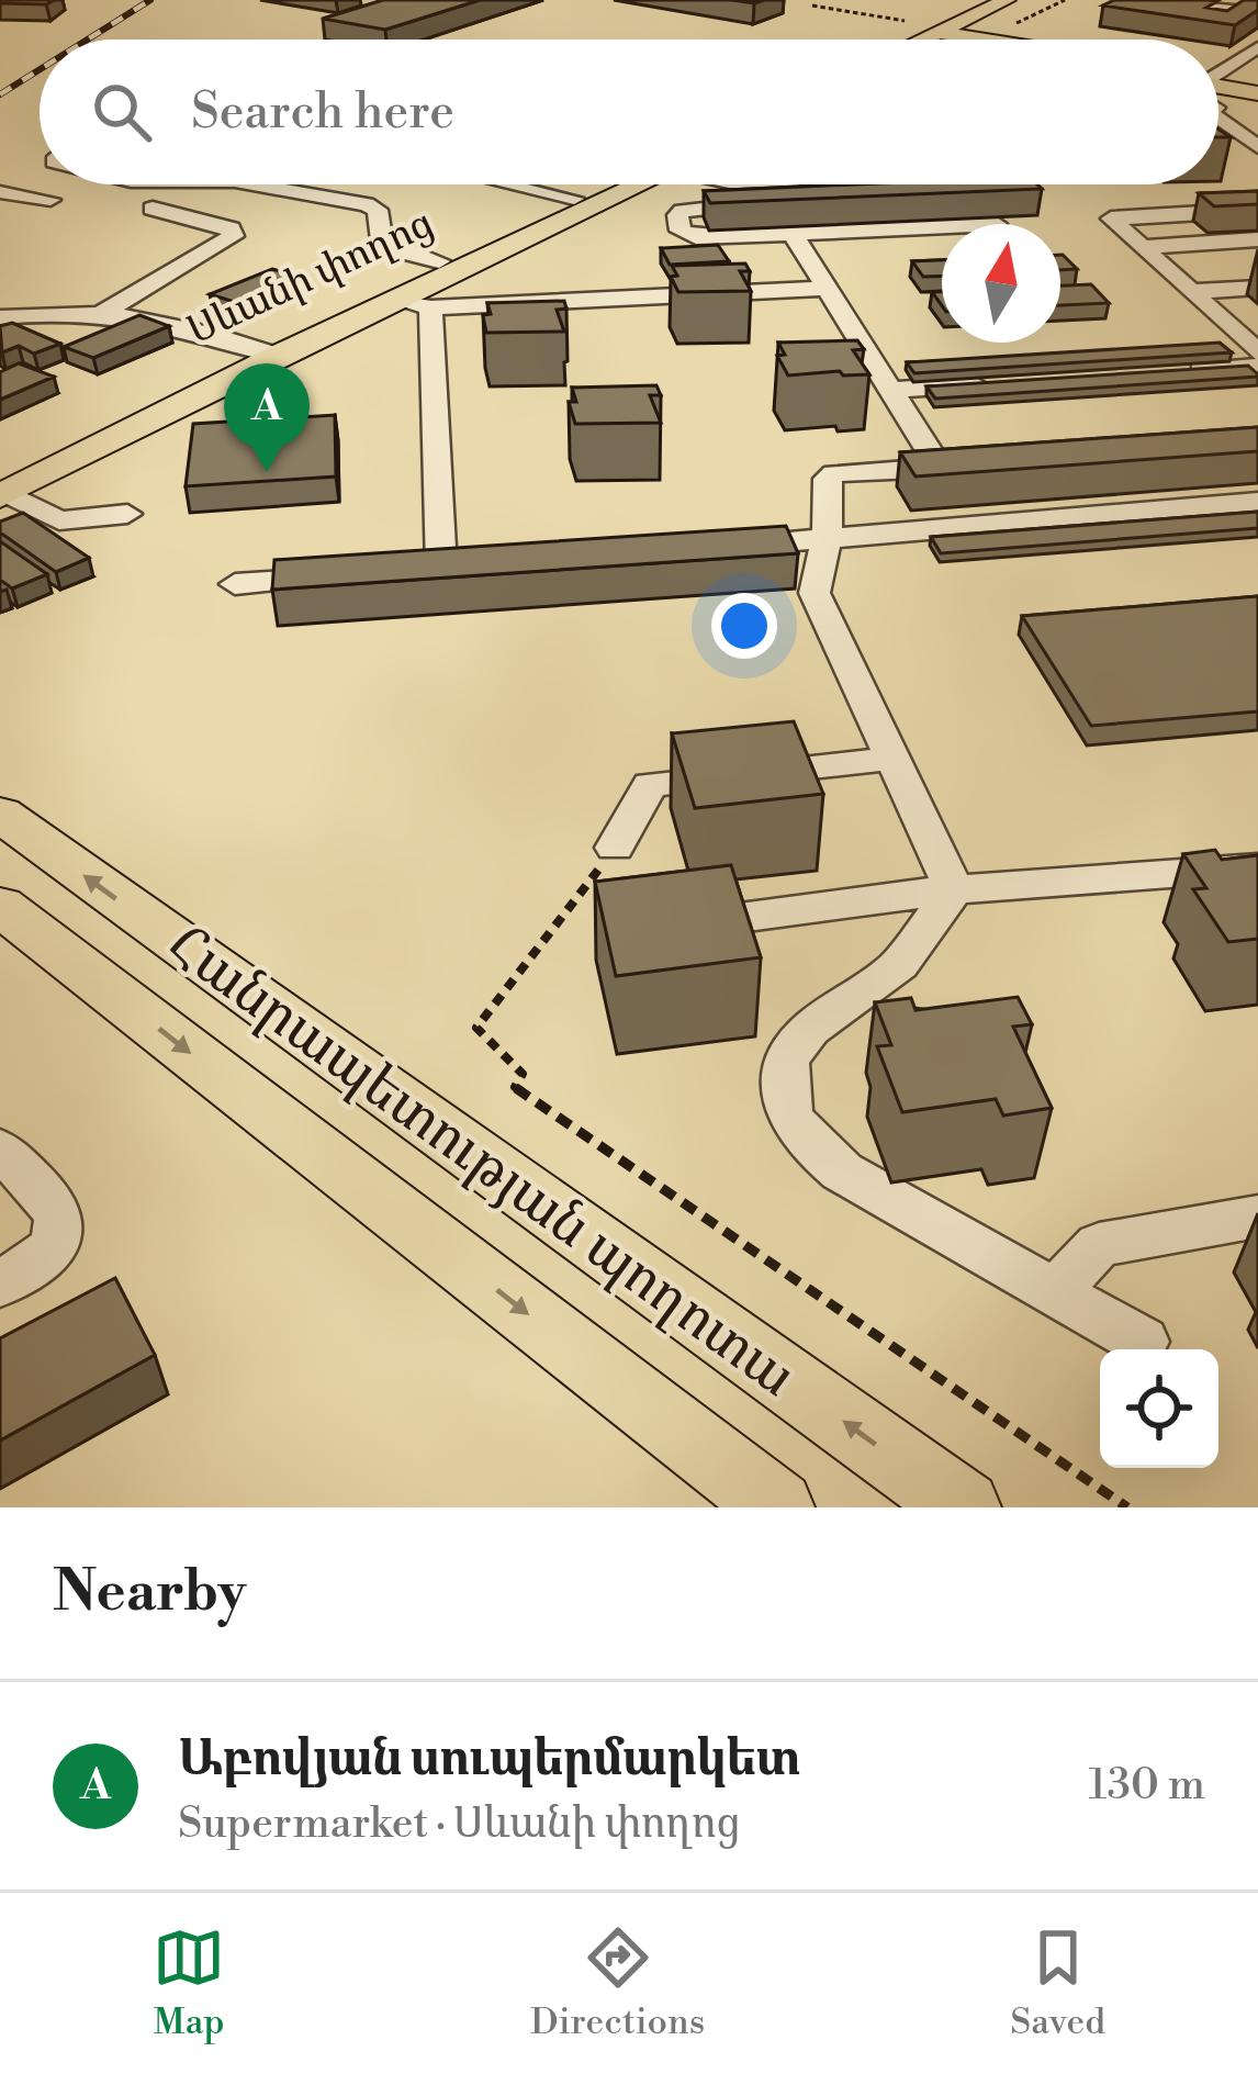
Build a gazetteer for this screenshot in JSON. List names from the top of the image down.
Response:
{
  "streets": {
    "main road": ["Սևանի փողոց", "Հանրապետության պողոտա"]
  },
  "north": "top",
  "page": {
    "search": "Search here",
    "pins": "A",
    "heading": "Nearby",
    "list": [
      {
        "mark": "A",
        "name": "Աբովյան սուպերմարկետ",
        "note": "Supermarket · Սևանի փողոց",
        "value": "130 m"
      }
    ],
    "nav": ["Map", "Directions", "Saved"]
  }
}
